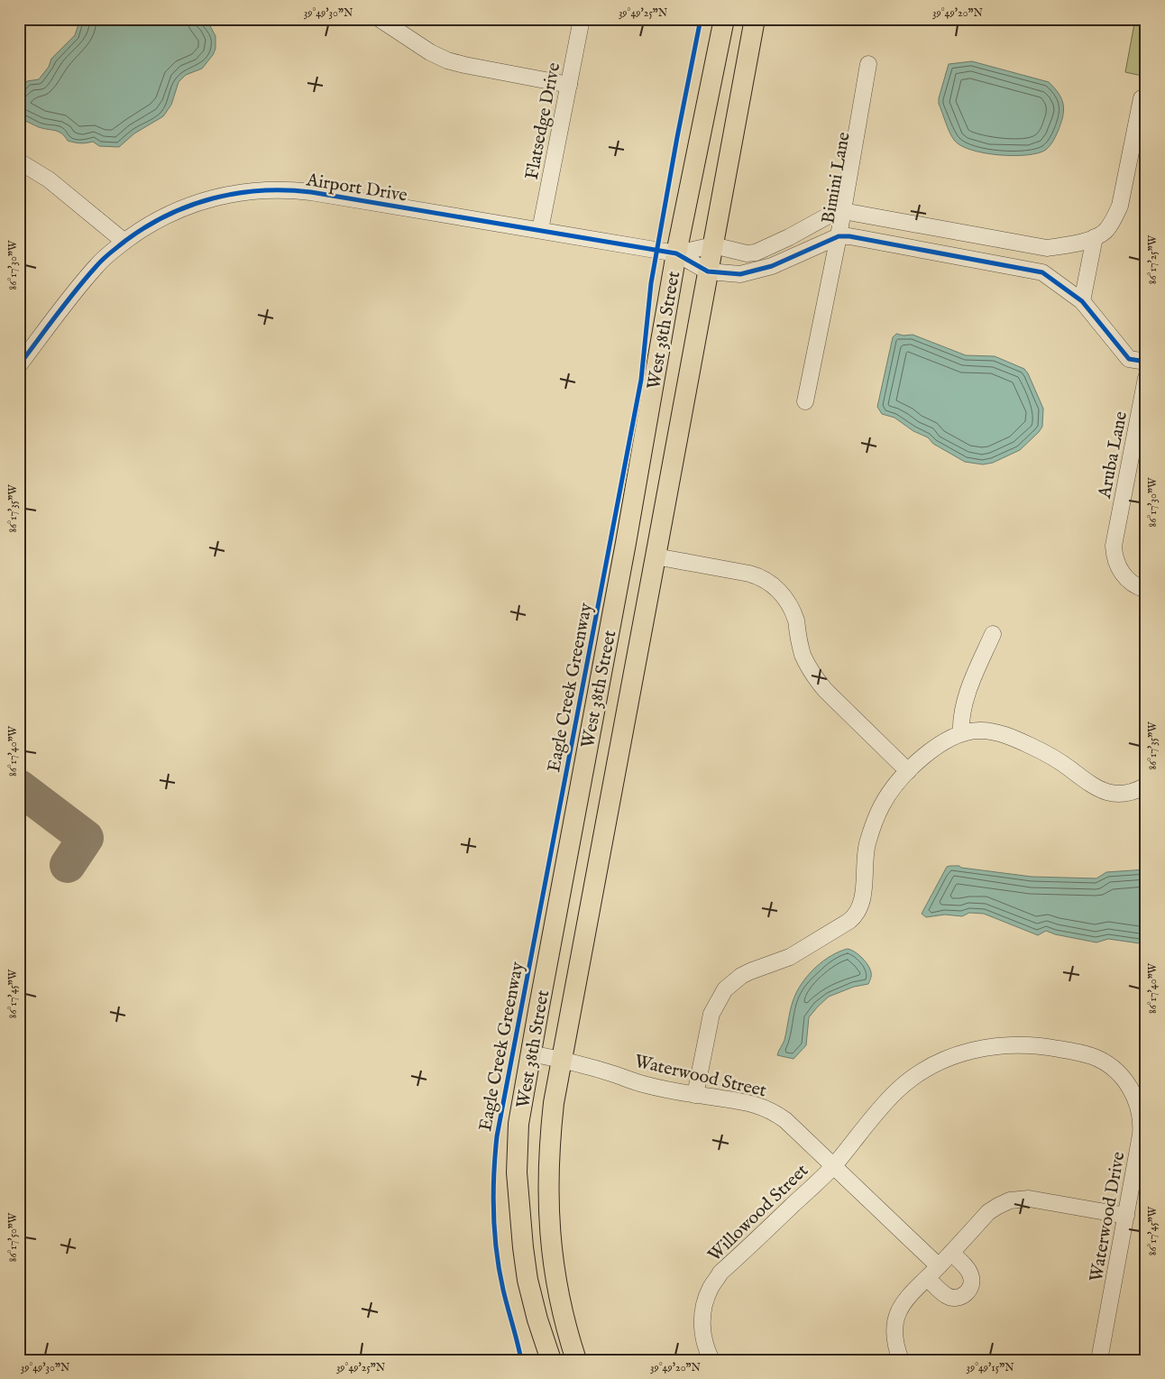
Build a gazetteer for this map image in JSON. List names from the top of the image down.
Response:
{
  "streets": {
    "main road": ["West 38th Street"],
    "street": [
      "Flatsedge Drive",
      "Bimini Lane",
      "Airport Drive",
      "Aruba Lane",
      "Waterwood Street",
      "Willowood Street",
      "Waterwood Drive"
    ],
    "cycle path": ["Eagle Creek Greenway"]
  },
  "crossings": [
    ["Flatsedge Drive", "Airport Drive"],
    ["Airport Drive", "West 38th Street"],
    ["West 38th Street", "Waterwood Street"],
    ["Waterwood Street", "Willowood Street"],
    ["Willowood Street", "Waterwood Drive"]
  ],
  "coordinates": [
    "39°49'30\"N",
    "39°49'25\"N",
    "39°49'20\"N",
    "86°17'25\"W",
    "86°17'30\"W",
    "86°17'35\"W",
    "86°17'40\"W",
    "86°17'45\"W",
    "86°17'50\"W",
    "39°49'15\"N"
  ]
}
